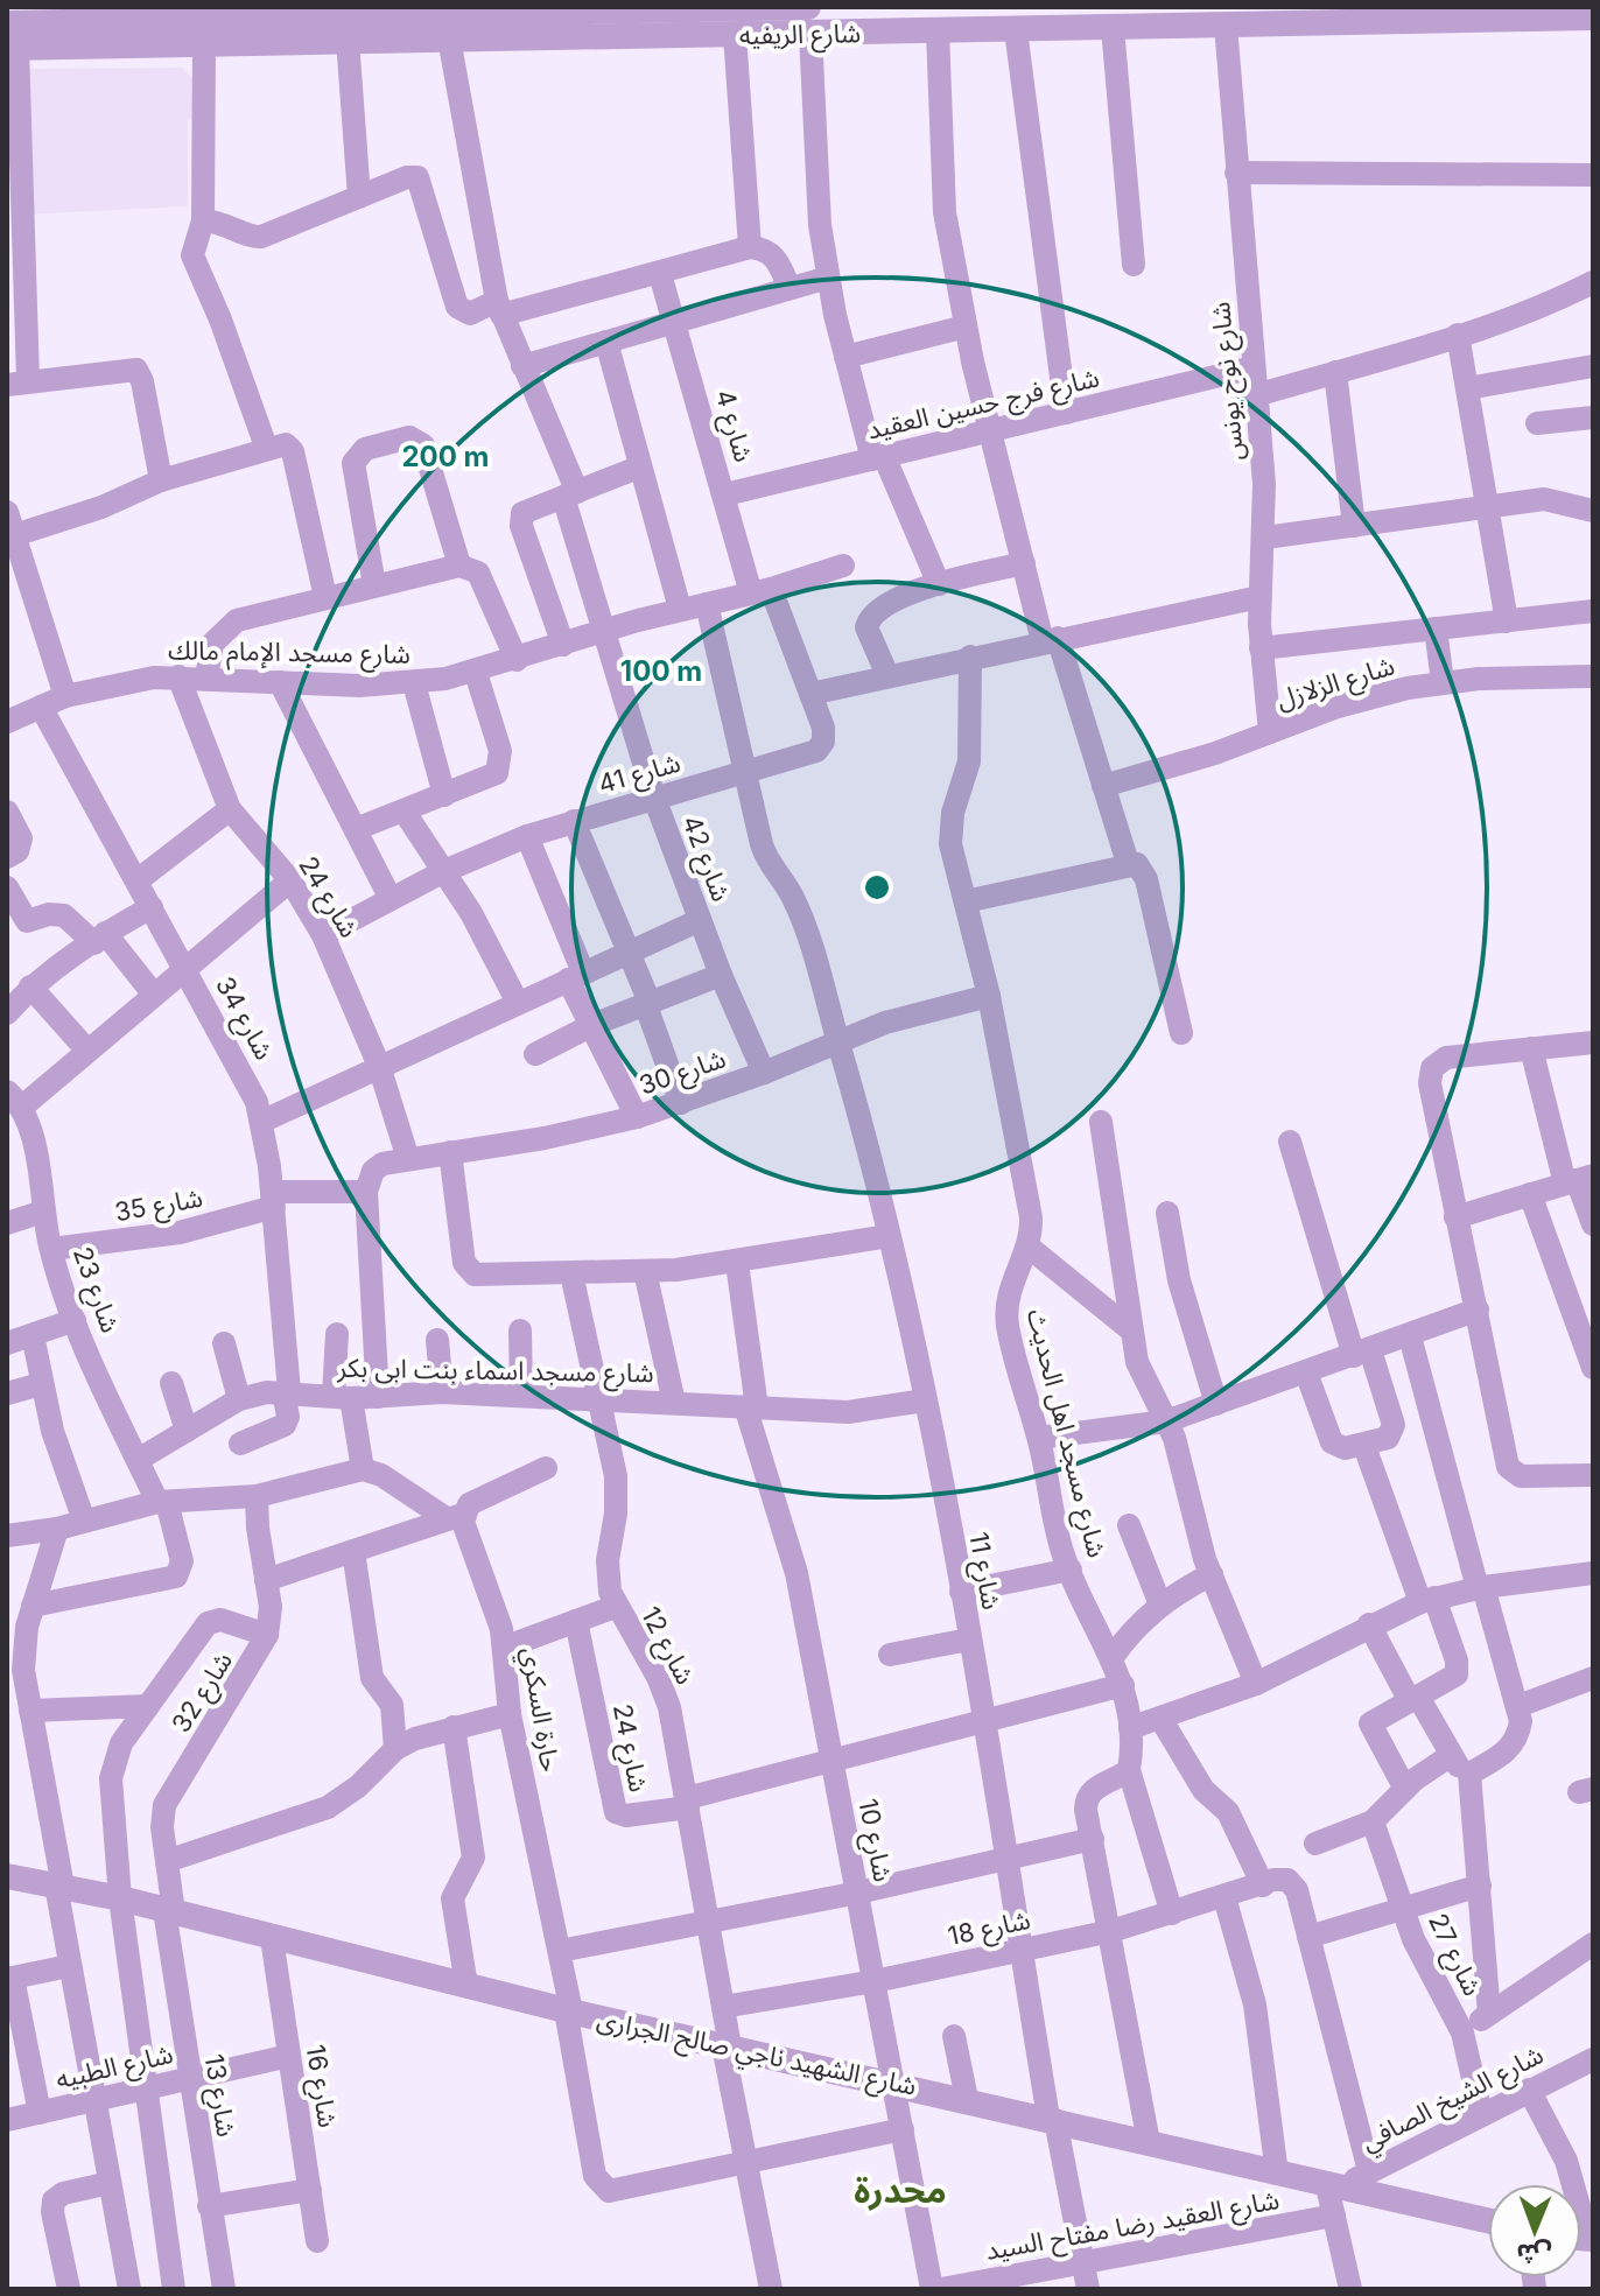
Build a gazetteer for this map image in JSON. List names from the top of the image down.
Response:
{
  "streets": {
    "street": [
      "شارع الريفيه",
      "شارع نوح يونس",
      "شارع فرج حسين العقيد",
      "شارع 4",
      "شارع مسجد الإمام مالك",
      "شارع الزلازل",
      "شارع 41",
      "شارع 42",
      "شارع 24",
      "شارع 34",
      "شارع 30",
      "شارع 35",
      "شارع 23",
      "شارع مسجد اسماء بنت ابى بكر",
      "شارع مسجد اهل الحديث",
      "شارع 11",
      "شارع 12",
      "شارع 32",
      "حارة السكري",
      "شارع 10",
      "شارع 18",
      "شارع 27",
      "شارع الشهيد ناجي صالح الجرارى",
      "شارع الطبيه",
      "شارع 16",
      "شارع 13",
      "شارع الشيخ الصافي",
      "شارع العقيد رضا مفتاح السيد"
    ]
  },
  "crossings": [
    ["شارع الريفيه", "شارع نوح يونس"],
    ["شارع الريفيه", "شارع 42"],
    ["شارع نوح يونس", "شارع فرج حسين العقيد"],
    ["شارع نوح يونس", "شارع الزلازل"],
    ["شارع فرج حسين العقيد", "شارع 4"],
    ["شارع 4", "شارع مسجد الإمام مالك"],
    ["شارع 4", "شارع 41"],
    ["شارع مسجد الإمام مالك", "شارع 41"],
    ["شارع مسجد الإمام مالك", "شارع 42"],
    ["شارع مسجد الإمام مالك", "شارع 24"],
    ["شارع مسجد الإمام مالك", "شارع 34"],
    ["شارع مسجد الإمام مالك", "شارع 11"],
    ["شارع 41", "شارع 42"],
    ["شارع 41", "شارع 24"],
    ["شارع 41", "شارع 11"],
    ["شارع 42", "شارع 30"],
    ["شارع 24", "شارع 30"],
    ["شارع 24", "شارع 12"],
    ["شارع 34", "شارع 35"],
    ["شارع 34", "شارع مسجد اسماء بنت ابى بكر"],
    ["شارع 30", "شارع 35"],
    ["شارع 30", "شارع مسجد اهل الحديث"],
    ["شارع 30", "شارع 11"],
    ["شارع 35", "شارع 23"],
    ["شارع 23", "شارع مسجد اسماء بنت ابى بكر"],
    ["شارع مسجد اسماء بنت ابى بكر", "شارع 11"],
    ["شارع مسجد اسماء بنت ابى بكر", "شارع 12"],
    ["شارع مسجد اسماء بنت ابى بكر", "شارع 10"],
    ["شارع مسجد اهل الحديث", "شارع 18"],
    ["شارع 11", "شارع 18"],
    ["شارع 11", "شارع الشهيد ناجي صالح الجرارى"],
    ["شارع 11", "شارع العقيد رضا مفتاح السيد"],
    ["شارع 12", "حارة السكري"],
    ["شارع 12", "شارع 18"],
    ["شارع 12", "شارع الشهيد ناجي صالح الجرارى"],
    ["شارع 32", "شارع الشهيد ناجي صالح الجرارى"],
    ["شارع 32", "شارع 13"],
    ["حارة السكري", "شارع الشهيد ناجي صالح الجرارى"],
    ["شارع 10", "شارع 18"],
    ["شارع 10", "شارع الشهيد ناجي صالح الجرارى"],
    ["شارع 27", "شارع الشيخ الصافي"],
    ["شارع الشهيد ناجي صالح الجرارى", "شارع 16"],
    ["شارع الشهيد ناجي صالح الجرارى", "شارع 13"],
    ["شارع الشهيد ناجي صالح الجرارى", "شارع الشيخ الصافي"],
    ["شارع الطبيه", "شارع 16"],
    ["شارع الطبيه", "شارع 13"]
  ],
  "districts": ["محدرة"],
  "north": "bottom",
  "rings": ["200 m", "100 m"]
}
